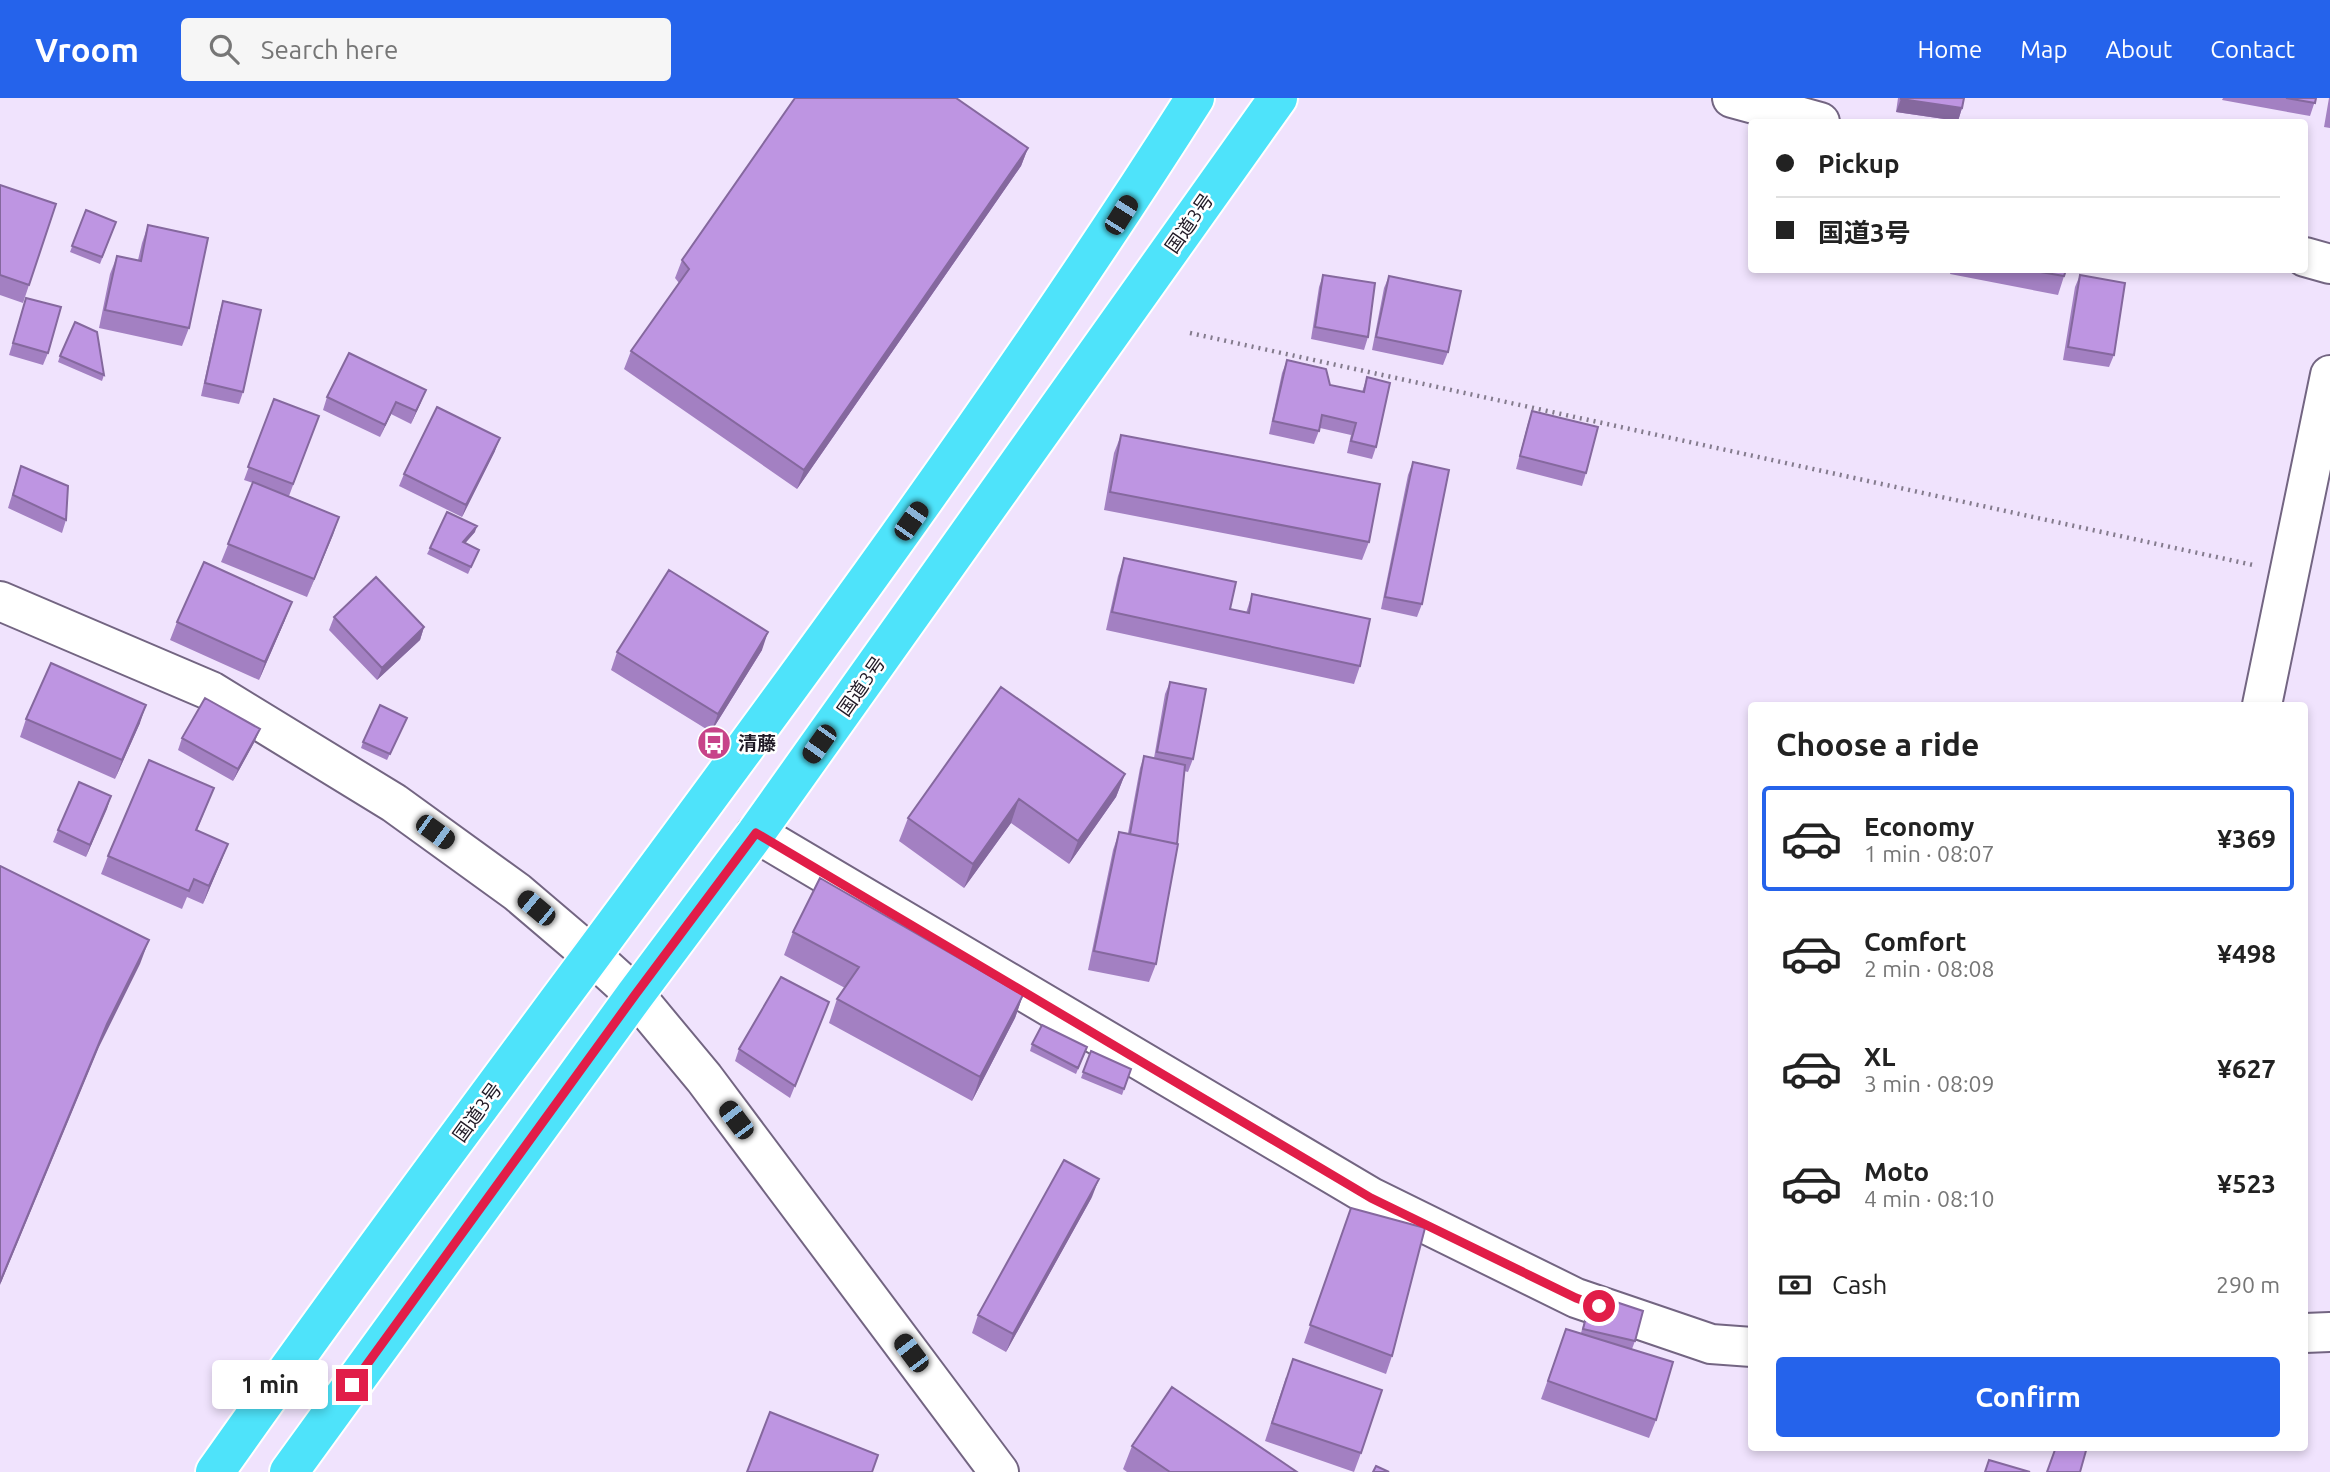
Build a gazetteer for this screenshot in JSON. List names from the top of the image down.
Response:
{
  "streets": {
    "highway": ["国道3号"]
  },
  "places": {
    "bus stop": ["清藤"]
  },
  "page": {
    "header": "Vroom",
    "search": "Search here",
    "nav": [
      "Home",
      "Map",
      "About",
      "Contact"
    ],
    "banner": ["Pickup", "国道3号"],
    "heading": "Choose a ride",
    "list": [
      {
        "name": "Economy",
        "note": "1 min · 08:07",
        "value": "¥369"
      },
      {
        "name": "Comfort",
        "note": "2 min · 08:08",
        "value": "¥498"
      },
      {
        "name": "XL",
        "note": "3 min · 08:09",
        "value": "¥627"
      },
      {
        "name": "Moto",
        "note": "4 min · 08:10",
        "value": "¥523"
      }
    ],
    "pay": ["Cash", "290 m"],
    "buttons": "Confirm",
    "bubble": "1 min"
  }
}
